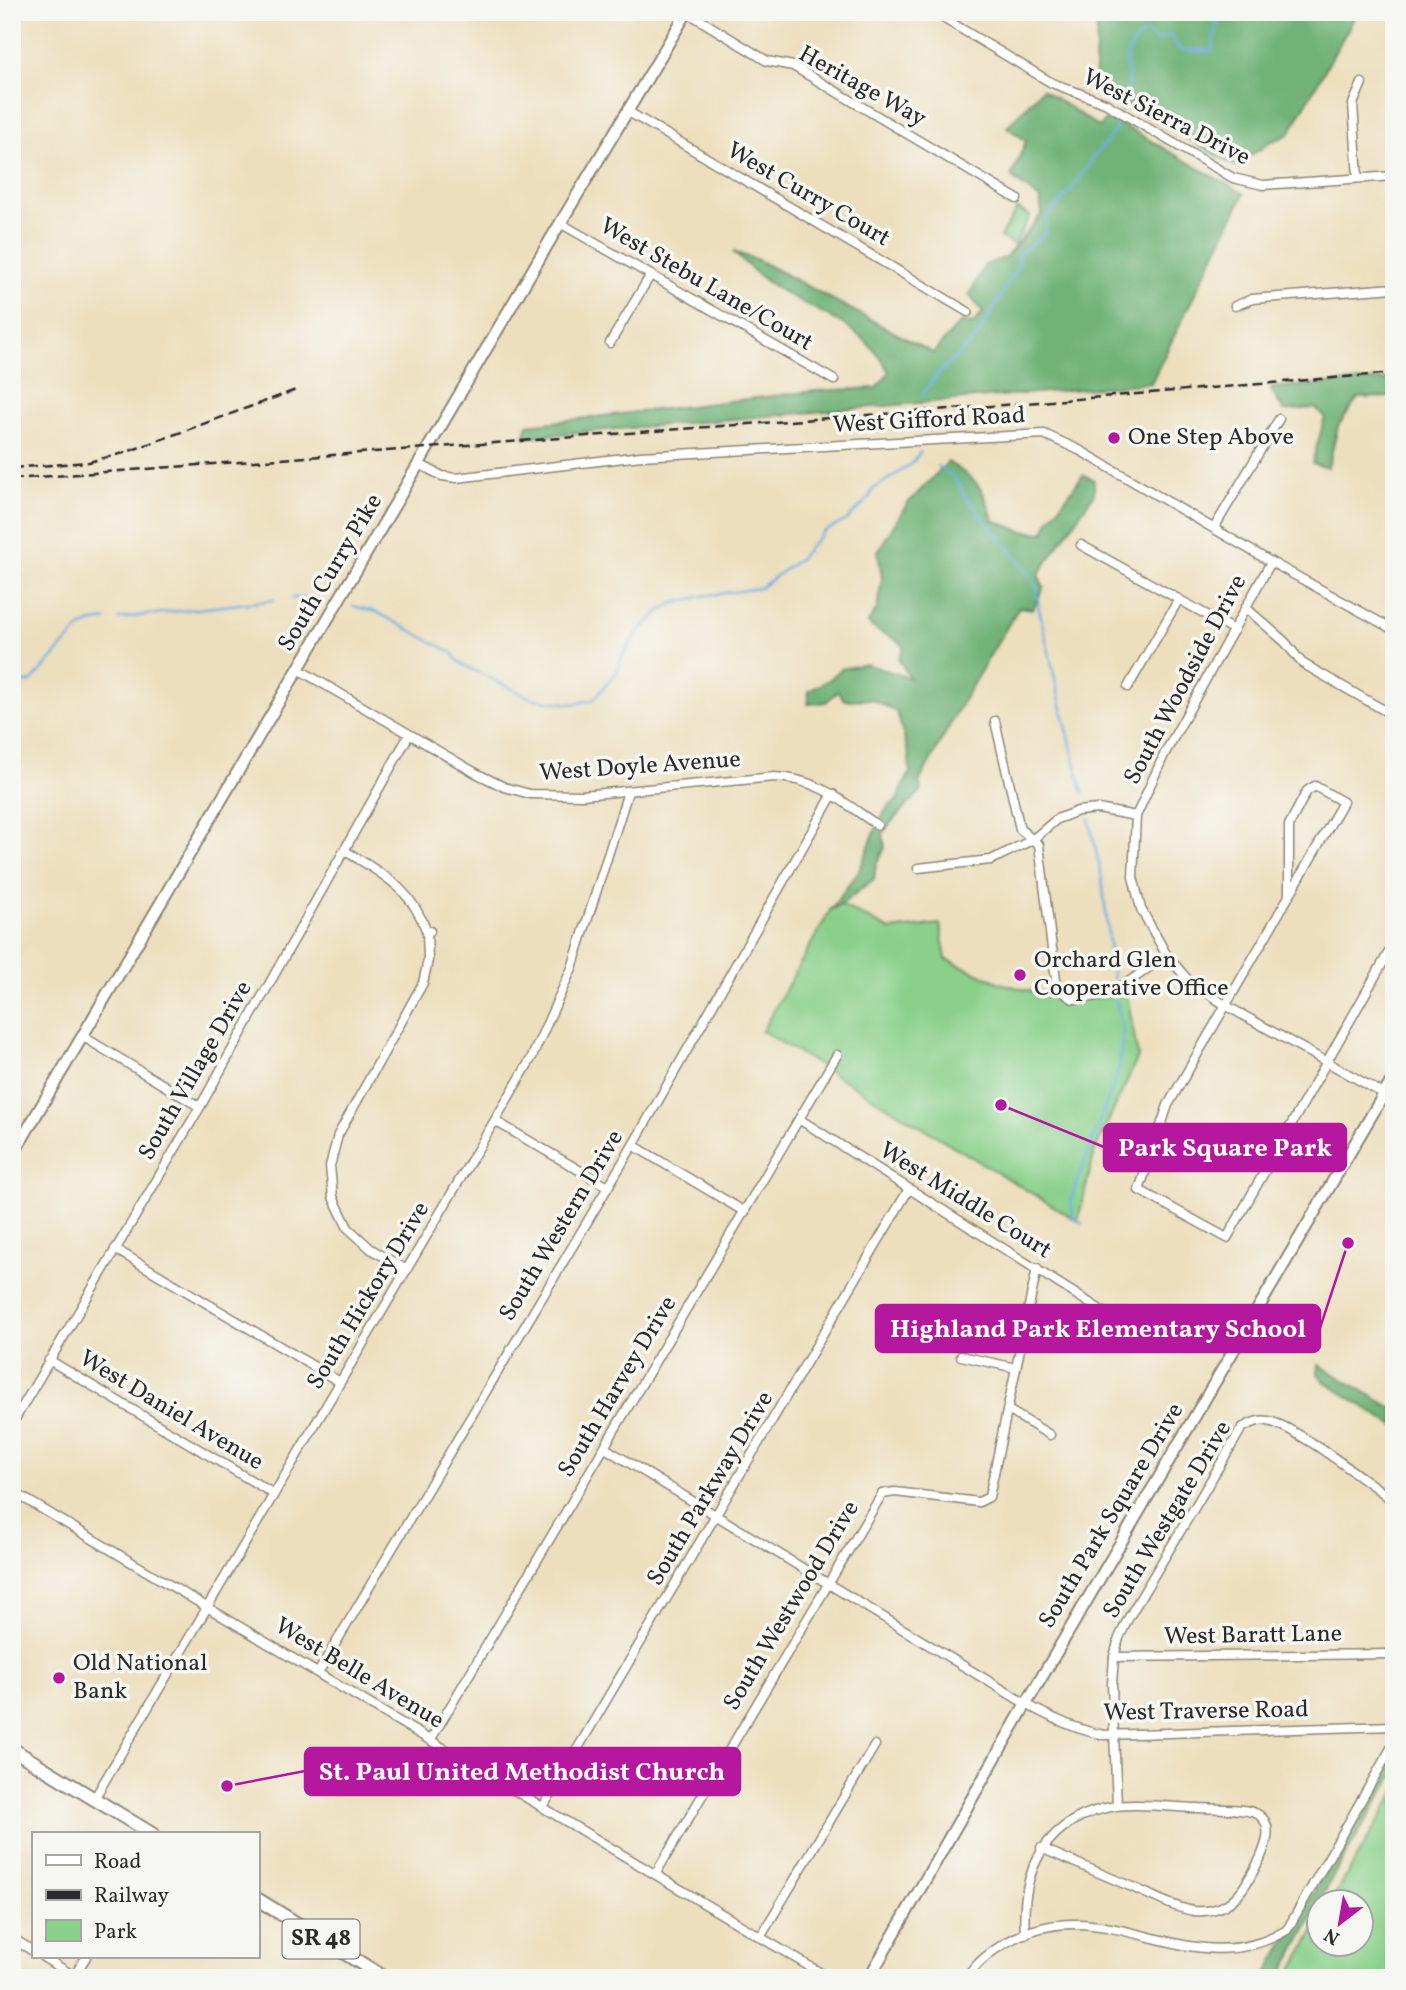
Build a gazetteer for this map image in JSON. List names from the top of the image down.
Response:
{
  "streets": {
    "main road": ["South Curry Pike", "South Park Square Drive", "SR 48"],
    "street": [
      "Heritage Way",
      "West Sierra Drive",
      "West Curry Court",
      "West Stebu Lane/Court",
      "West Gifford Road",
      "South Woodside Drive",
      "West Doyle Avenue",
      "South Village Drive",
      "West Middle Court",
      "South Western Drive",
      "South Hickory Drive",
      "South Harvey Drive",
      "West Daniel Avenue",
      "South Parkway Drive",
      "South Westgate Drive",
      "South Westwood Drive",
      "West Baratt Lane",
      "West Belle Avenue",
      "West Traverse Road"
    ]
  },
  "crossings": [
    ["Heritage Way", "South Curry Pike"],
    ["West Curry Court", "South Curry Pike"],
    ["West Stebu Lane/Court", "South Curry Pike"],
    ["West Gifford Road", "South Curry Pike"],
    ["West Gifford Road", "South Woodside Drive"],
    ["South Curry Pike", "West Doyle Avenue"],
    ["West Doyle Avenue", "South Village Drive"],
    ["West Doyle Avenue", "South Western Drive"],
    ["West Doyle Avenue", "South Hickory Drive"],
    ["South Village Drive", "West Daniel Avenue"],
    ["West Middle Court", "South Harvey Drive"],
    ["West Middle Court", "South Parkway Drive"],
    ["West Middle Court", "South Westwood Drive"],
    ["South Western Drive", "West Belle Avenue"],
    ["South Hickory Drive", "West Daniel Avenue"],
    ["South Hickory Drive", "West Belle Avenue"],
    ["South Harvey Drive", "West Belle Avenue"],
    ["South Harvey Drive", "West Traverse Road"],
    ["South Parkway Drive", "West Belle Avenue"],
    ["South Parkway Drive", "West Traverse Road"],
    ["South Park Square Drive", "West Traverse Road"],
    ["South Westgate Drive", "West Baratt Lane"],
    ["South Westgate Drive", "West Traverse Road"],
    ["South Westwood Drive", "West Belle Avenue"],
    ["South Westwood Drive", "West Traverse Road"]
  ],
  "places": [
    "One Step Above",
    "Orchard Glen Cooperative Office",
    "Park Square Park",
    "Highland Park Elementary School",
    "Old National Bank",
    "St. Paul United Methodist Church"
  ],
  "legend": ["Road", "Railway", "Park"],
  "north": "bottom left"
}
